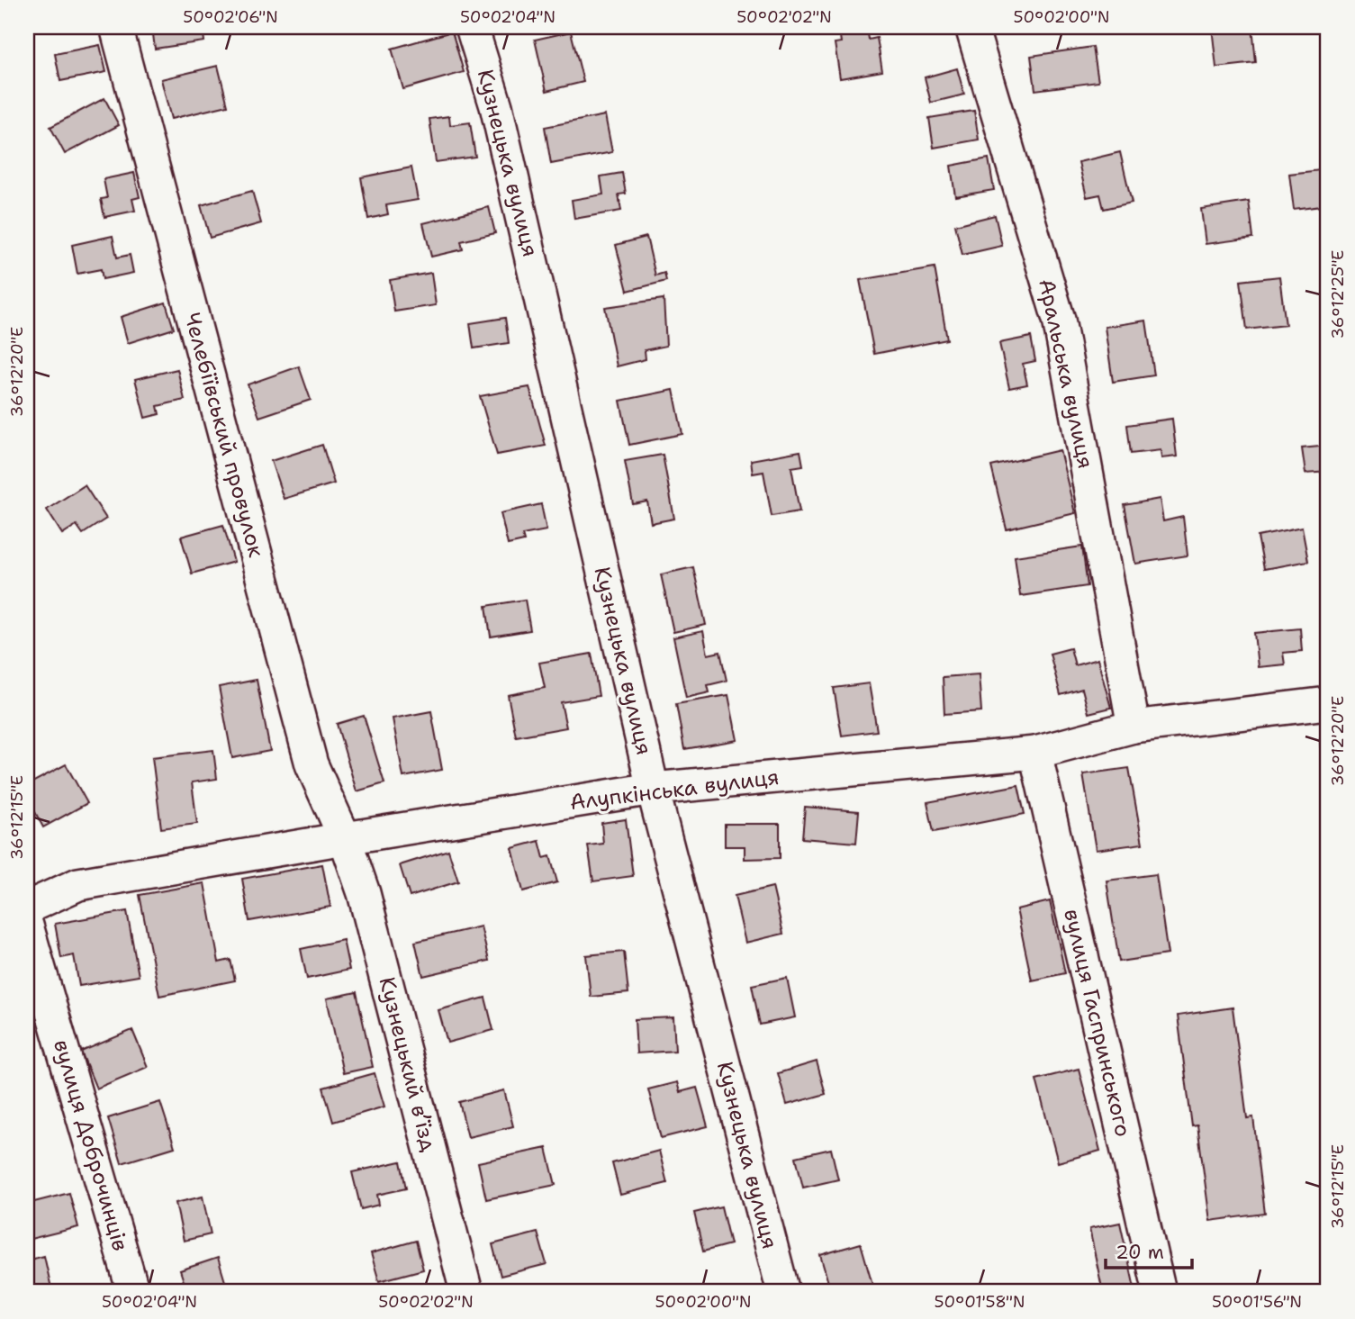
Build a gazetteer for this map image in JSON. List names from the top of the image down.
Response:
{
  "streets": {
    "street": [
      "Кузнецька вулиця",
      "Аральська вулиця",
      "Челебіївський провулок",
      "Алупкінська вулиця",
      "вулиця Гаспринського",
      "Кузнецький в’їзд",
      "вулиця Доброчинців"
    ]
  },
  "crossings": [
    ["Кузнецька вулиця", "Алупкінська вулиця"],
    ["Аральська вулиця", "Алупкінська вулиця"],
    ["Челебіївський провулок", "Алупкінська вулиця"],
    ["Челебіївський провулок", "Кузнецький в’їзд"],
    ["Алупкінська вулиця", "вулиця Гаспринського"],
    ["Алупкінська вулиця", "Кузнецький в’їзд"]
  ],
  "scale_bar": "20 m",
  "coordinates": [
    "50°02'06\"N",
    "50°02'04\"N",
    "50°02'02\"N",
    "50°02'00\"N",
    "36°12'25\"E",
    "36°12'20\"E",
    "36°12'15\"E",
    "50°01'58\"N",
    "50°01'56\"N"
  ]
}
